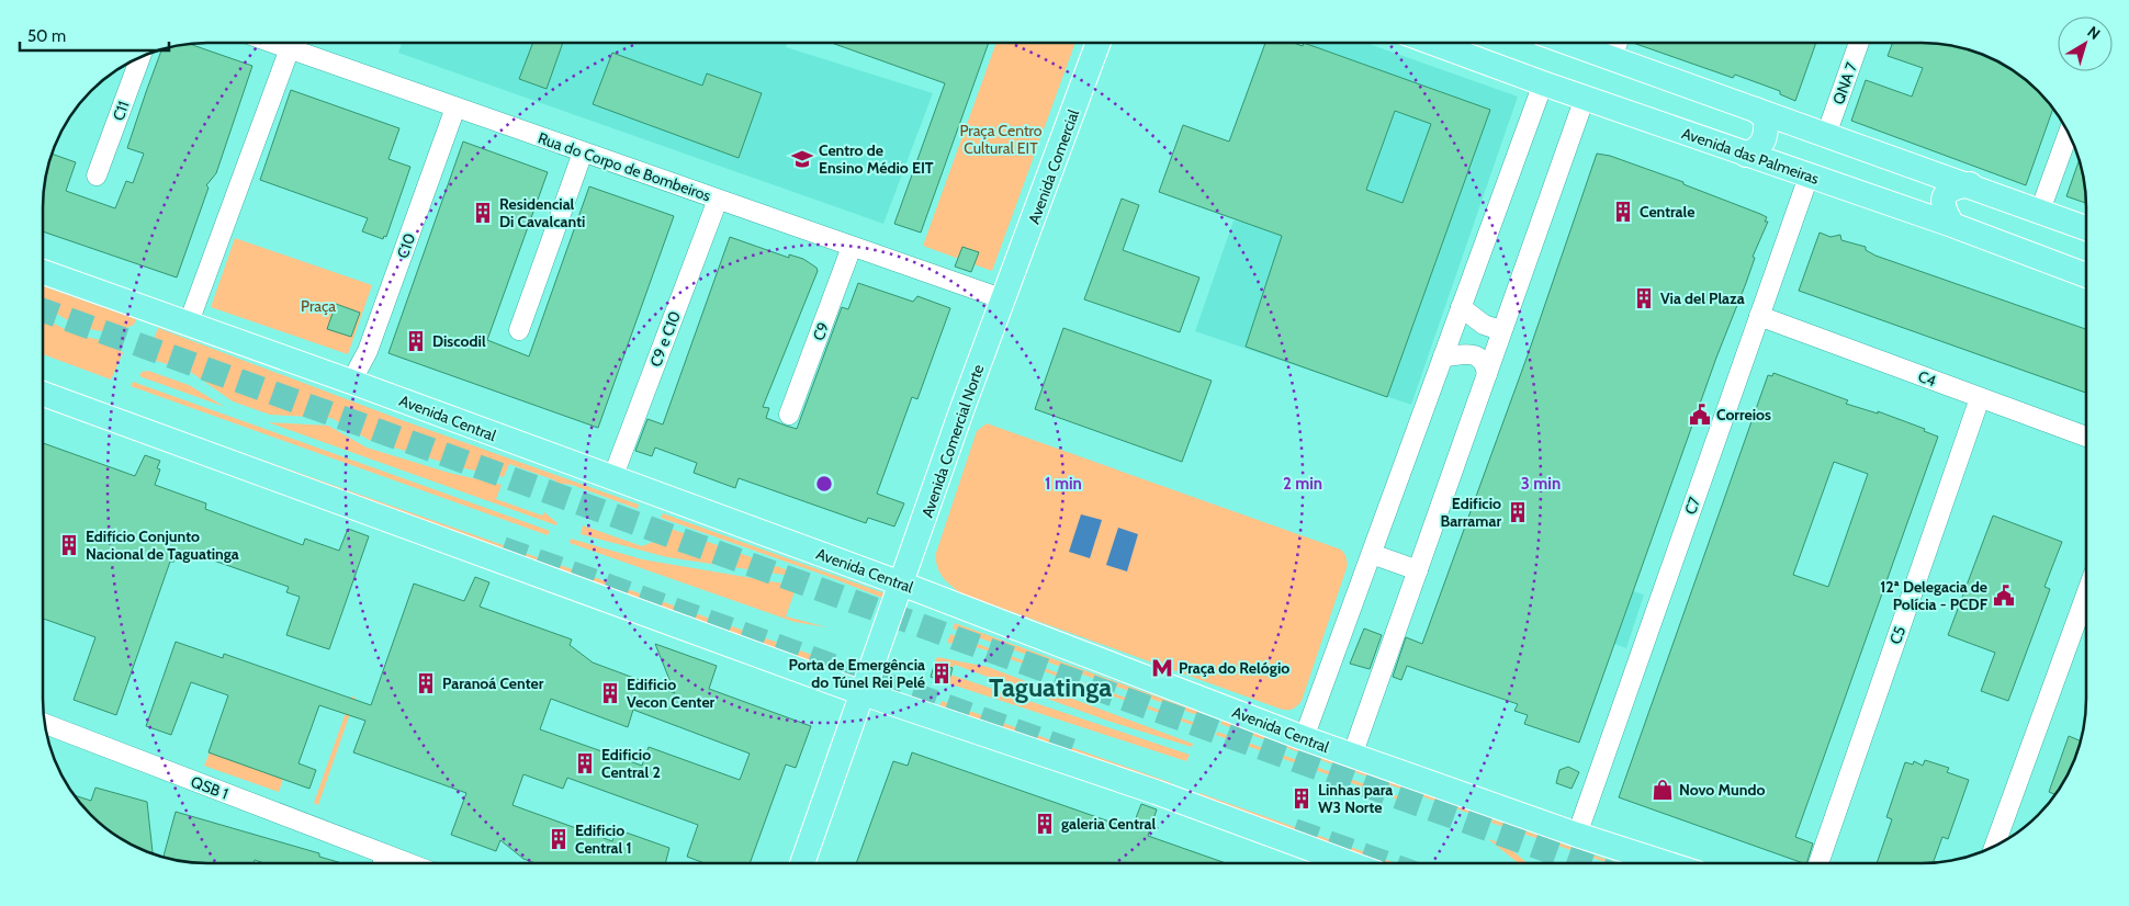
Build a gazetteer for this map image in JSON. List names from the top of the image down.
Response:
{
  "streets": {
    "main road": [
      "Avenida das Palmeiras",
      "Avenida Comercial",
      "Avenida Central",
      "Avenida Comercial Norte"
    ],
    "street": [
      "QNA 7",
      "C11",
      "Rua do Corpo de Bombeiros",
      "C10",
      "C9",
      "C9 e C10",
      "C4",
      "C7",
      "C5",
      "QSB 1"
    ]
  },
  "crossings": [
    ["Avenida das Palmeiras", "C7"],
    ["Rua do Corpo de Bombeiros", "Avenida Comercial"],
    ["Rua do Corpo de Bombeiros", "C10"],
    ["Rua do Corpo de Bombeiros", "C9"],
    ["Rua do Corpo de Bombeiros", "C9 e C10"],
    ["Rua do Corpo de Bombeiros", "Avenida Comercial Norte"],
    ["Avenida Comercial", "Avenida Comercial Norte"],
    ["C10", "Avenida Central"],
    ["C9 e C10", "Avenida Central"],
    ["C4", "C7"],
    ["C4", "C5"],
    ["Avenida Central", "Avenida Comercial Norte"],
    ["Avenida Central", "C7"]
  ],
  "districts": ["Taguatinga"],
  "parks": ["Praça Centro Cultural EIT", "Praça"],
  "places": {
    "school or university": ["Centro de Ensino Médio EIT"],
    "building": [
      "Centrale",
      "Residencial Di Cavalcanti",
      "Via del Plaza",
      "Discodil",
      "Edificio Barramar",
      "Edifício Conjunto Nacional de Taguatinga",
      "Porta de Emergência do Túnel Rei Pelé",
      "Paranoá Center",
      "Edificio Vecon Center",
      "Edificio Central 2",
      "Linhas para W3 Norte",
      "galeria Central",
      "Edificio Central 1"
    ],
    "public building": ["Correios", "12ª Delegacia de Polícia - PCDF"],
    "metro station": ["Praça do Relógio"],
    "shop": ["Novo Mundo"]
  },
  "scale_bar": "50 m",
  "north": "top right",
  "rings": ["1 min", "2 min", "3 min"]
}
